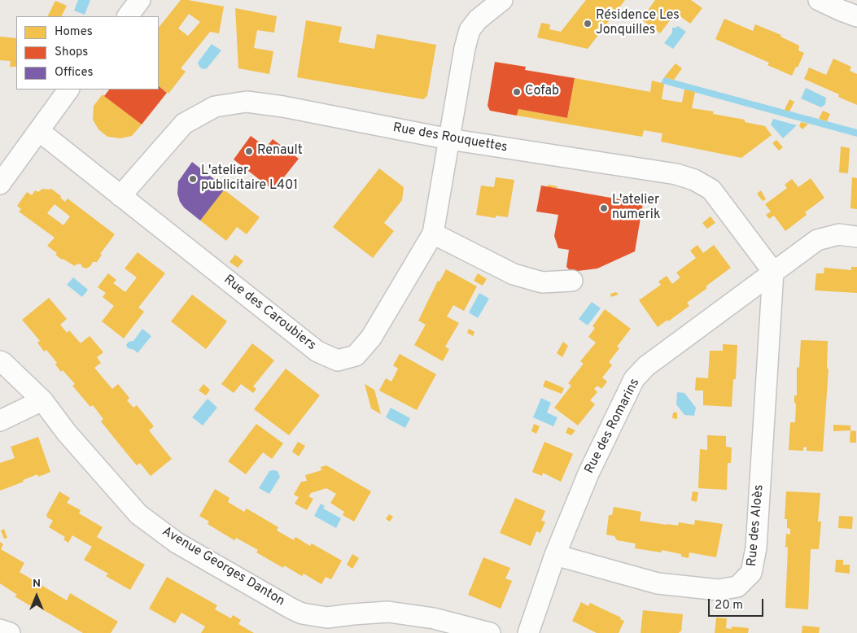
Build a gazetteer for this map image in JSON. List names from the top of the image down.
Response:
{
  "streets": {
    "street": [
      "Rue des Rouquettes",
      "Rue des Caroubiers",
      "Rue des Romarins",
      "Rue des Aloès",
      "Avenue Georges Danton"
    ]
  },
  "crossings": [
    ["Rue des Rouquettes", "Rue des Caroubiers"],
    ["Rue des Rouquettes", "Rue des Romarins"],
    ["Rue des Rouquettes", "Rue des Aloès"],
    ["Rue des Romarins", "Rue des Aloès"]
  ],
  "places": [
    "Résidence Les Jonquilles",
    "Cofab",
    "Renault",
    "L'atelier publicitaire L401",
    "L'atelier numerik"
  ],
  "legend": ["Homes", "Shops", "Offices"],
  "scale_bar": "20 m",
  "north": "top"
}
